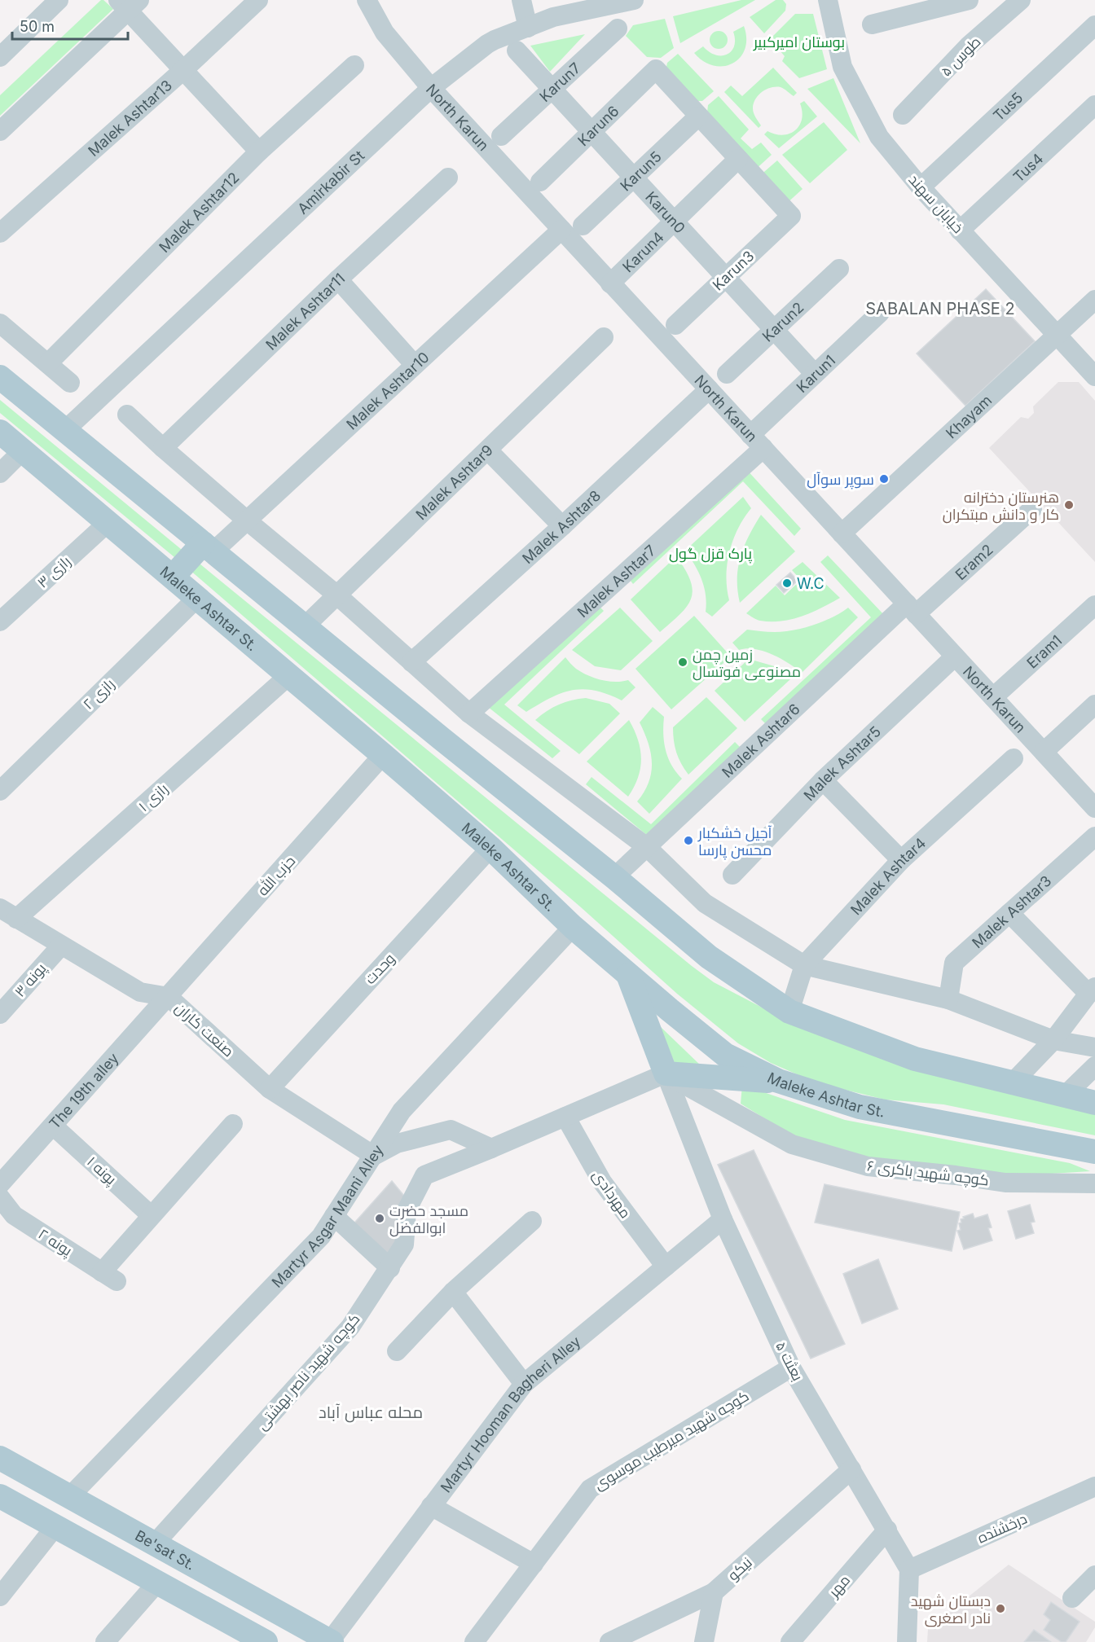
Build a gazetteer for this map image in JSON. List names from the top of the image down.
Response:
{
  "streets": {
    "main road": ["Maleke Ashtar St.", "Be'sat St."],
    "street": [
      "طوس ۵",
      "Karun7",
      "Tus5",
      "North Karun",
      "Malek Ashtar13",
      "Karun6",
      "Tus4",
      "Karun5",
      "Amirkabir St",
      "خیابان سهند",
      "Malek Ashtar12",
      "Karun0",
      "Karun4",
      "Karun3",
      "Malek Ashtar11",
      "Karun2",
      "Karun1",
      "Malek Ashtar10",
      "Khayam",
      "Malek Ashtar9",
      "Malek Ashtar8",
      "Eram2",
      "رازی ۳",
      "Malek Ashtar7",
      "Eram1",
      "رازی ۲",
      "Malek Ashtar6",
      "Malek Ashtar5",
      "رازی ۱",
      "حزب الله",
      "Malek Ashtar4",
      "Malek Ashtar3",
      "وحدت",
      "پونه ۳",
      "صنعت کاران",
      "The 19th alley",
      "پونه ۱",
      "کوچه شهید باکری ۶",
      "مهردادی",
      "Martyr Asgar Maani Alley",
      "پونه ۲",
      "بعثت ۵",
      "کوچه شهید ناصر بهشتی",
      "Martyr Hooman Bagheri Alley",
      "کوچه شهید میرطیب موسوی",
      "درخشنده",
      "نیکو",
      "مهر"
    ]
  },
  "crossings": [
    ["Karun7", "Karun0"],
    ["Tus5", "خیابان سهند"],
    ["North Karun", "Amirkabir St"],
    ["North Karun", "Karun4"],
    ["North Karun", "Karun1"],
    ["North Karun", "Malek Ashtar10"],
    ["North Karun", "Khayam"],
    ["North Karun", "Malek Ashtar8"],
    ["North Karun", "Eram2"],
    ["North Karun", "Malek Ashtar7"],
    ["North Karun", "Eram1"],
    ["North Karun", "Malek Ashtar6"],
    ["North Karun", "Malek Ashtar5"],
    ["Karun6", "Karun5"],
    ["Karun6", "Karun0"],
    ["Tus4", "خیابان سهند"],
    ["Karun5", "Karun0"],
    ["خیابان سهند", "Khayam"],
    ["Karun0", "Karun4"],
    ["Karun0", "Karun3"],
    ["Karun0", "Karun2"],
    ["Karun0", "Karun1"],
    ["Karun4", "Karun3"],
    ["Karun1", "Malek Ashtar7"],
    ["Eram2", "Malek Ashtar6"],
    ["رازی ۳", "Maleke Ashtar St."],
    ["Maleke Ashtar St.", "رازی ۲"],
    ["Maleke Ashtar St.", "رازی ۱"],
    ["Maleke Ashtar St.", "حزب الله"],
    ["Maleke Ashtar St.", "وحدت"],
    ["Maleke Ashtar St.", "Martyr Asgar Maani Alley"],
    ["رازی ۱", "صنعت کاران"],
    ["حزب الله", "صنعت کاران"],
    ["حزب الله", "The 19th alley"],
    ["وحدت", "صنعت کاران"],
    ["پونه ۳", "صنعت کاران"],
    ["صنعت کاران", "The 19th alley"],
    ["صنعت کاران", "Martyr Asgar Maani Alley"],
    ["The 19th alley", "پونه ۱"],
    ["پونه ۱", "پونه ۲"],
    ["کوچه شهید باکری ۶", "بعثت ۵"],
    ["کوچه شهید باکری ۶", "کوچه شهید ناصر بهشتی"],
    ["مهردادی", "کوچه شهید ناصر بهشتی"],
    ["مهردادی", "Martyr Hooman Bagheri Alley"],
    ["Martyr Asgar Maani Alley", "Be'sat St."],
    ["بعثت ۵", "کوچه شهید ناصر بهشتی"],
    ["بعثت ۵", "Martyr Hooman Bagheri Alley"],
    ["بعثت ۵", "کوچه شهید میرطیب موسوی"],
    ["بعثت ۵", "درخشنده"],
    ["بعثت ۵", "نیکو"],
    ["بعثت ۵", "مهر"],
    ["کوچه شهید ناصر بهشتی", "Be'sat St."],
    ["Martyr Hooman Bagheri Alley", "Be'sat St."]
  ],
  "districts": ["SABALAN PHASE 2", "محله عباس آباد"],
  "parks": ["بوستان امیرکبیر", "پارک قزل گول"],
  "places": [
    "سوپر سوآل",
    "هنرستان دخترانه کار و دانش مبتکران",
    "W.C",
    "زمین چمن مصنوعی فوتسال",
    "آجیل خشکبار محسن پارسا",
    "مسجد حضرت ابوالفضل",
    "دبستان شهید نادر اصغری"
  ],
  "scale_bar": "50 m"
}
